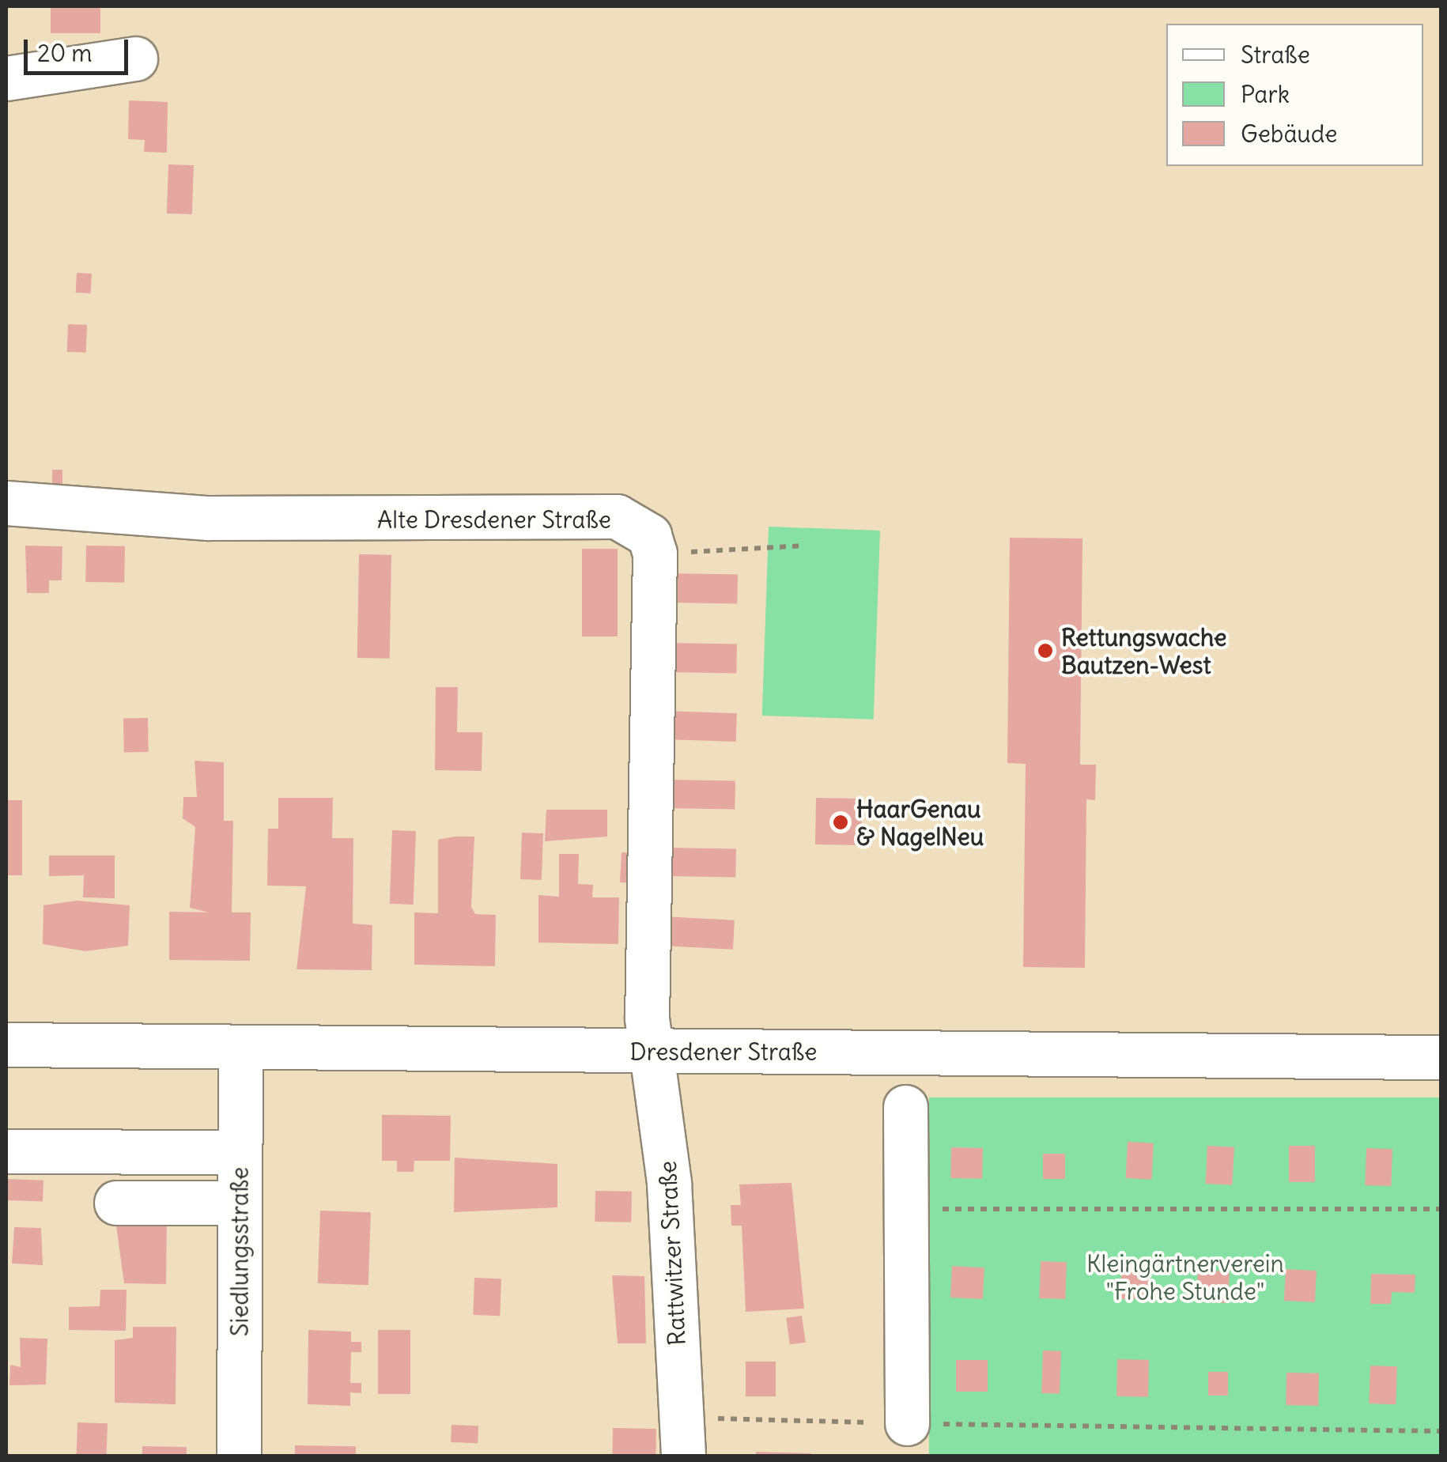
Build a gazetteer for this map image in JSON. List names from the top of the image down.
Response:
{
  "streets": {
    "street": [
      "Alte Dresdener Straße",
      "Dresdener Straße",
      "Siedlungsstraße",
      "Rattwitzer Straße"
    ]
  },
  "crossings": [
    ["Dresdener Straße", "Siedlungsstraße"],
    ["Dresdener Straße", "Rattwitzer Straße"]
  ],
  "parks": ["Kleingärtnerverein \"Frohe Stunde\""],
  "places": ["Rettungswache Bautzen-West", "HaarGenau & NagelNeu"],
  "legend": ["Straße", "Park", "Gebäude"],
  "scale_bar": "20 m"
}
